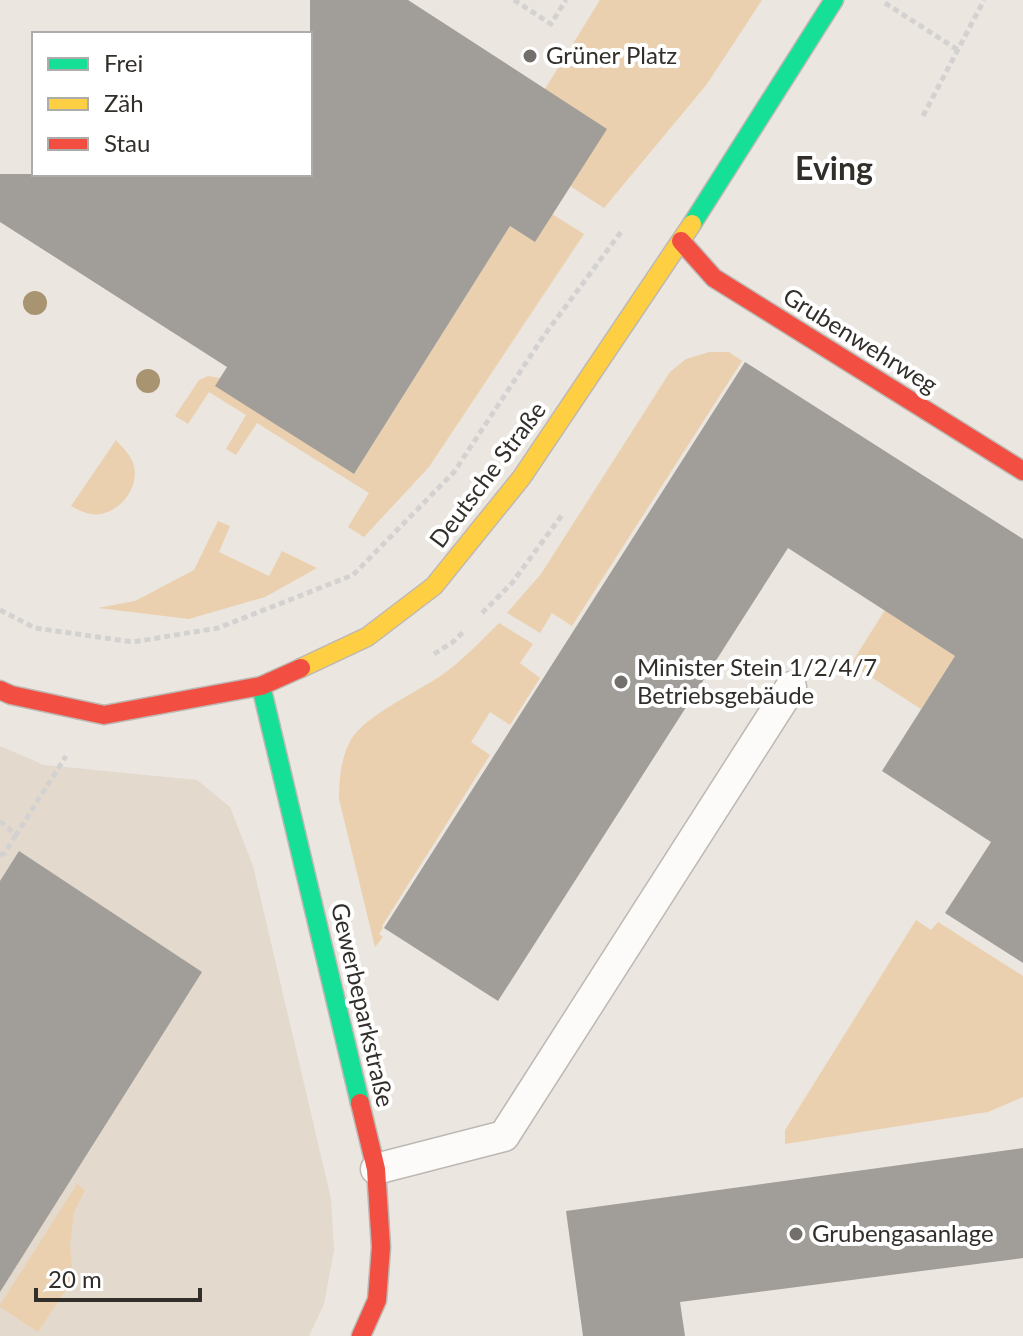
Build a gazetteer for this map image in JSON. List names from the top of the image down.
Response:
{
  "streets": {
    "street": ["Grubenwehrweg", "Deutsche Straße", "Gewerbeparkstraße"]
  },
  "crossings": [
    ["Grubenwehrweg", "Deutsche Straße"],
    ["Deutsche Straße", "Gewerbeparkstraße"]
  ],
  "districts": ["Eving"],
  "places": ["Grüner Platz", "Minister Stein 1/2/4/7 Betriebsgebäude", "Grubengasanlage"],
  "legend": ["Frei", "Zäh", "Stau"],
  "scale_bar": "20 m"
}
